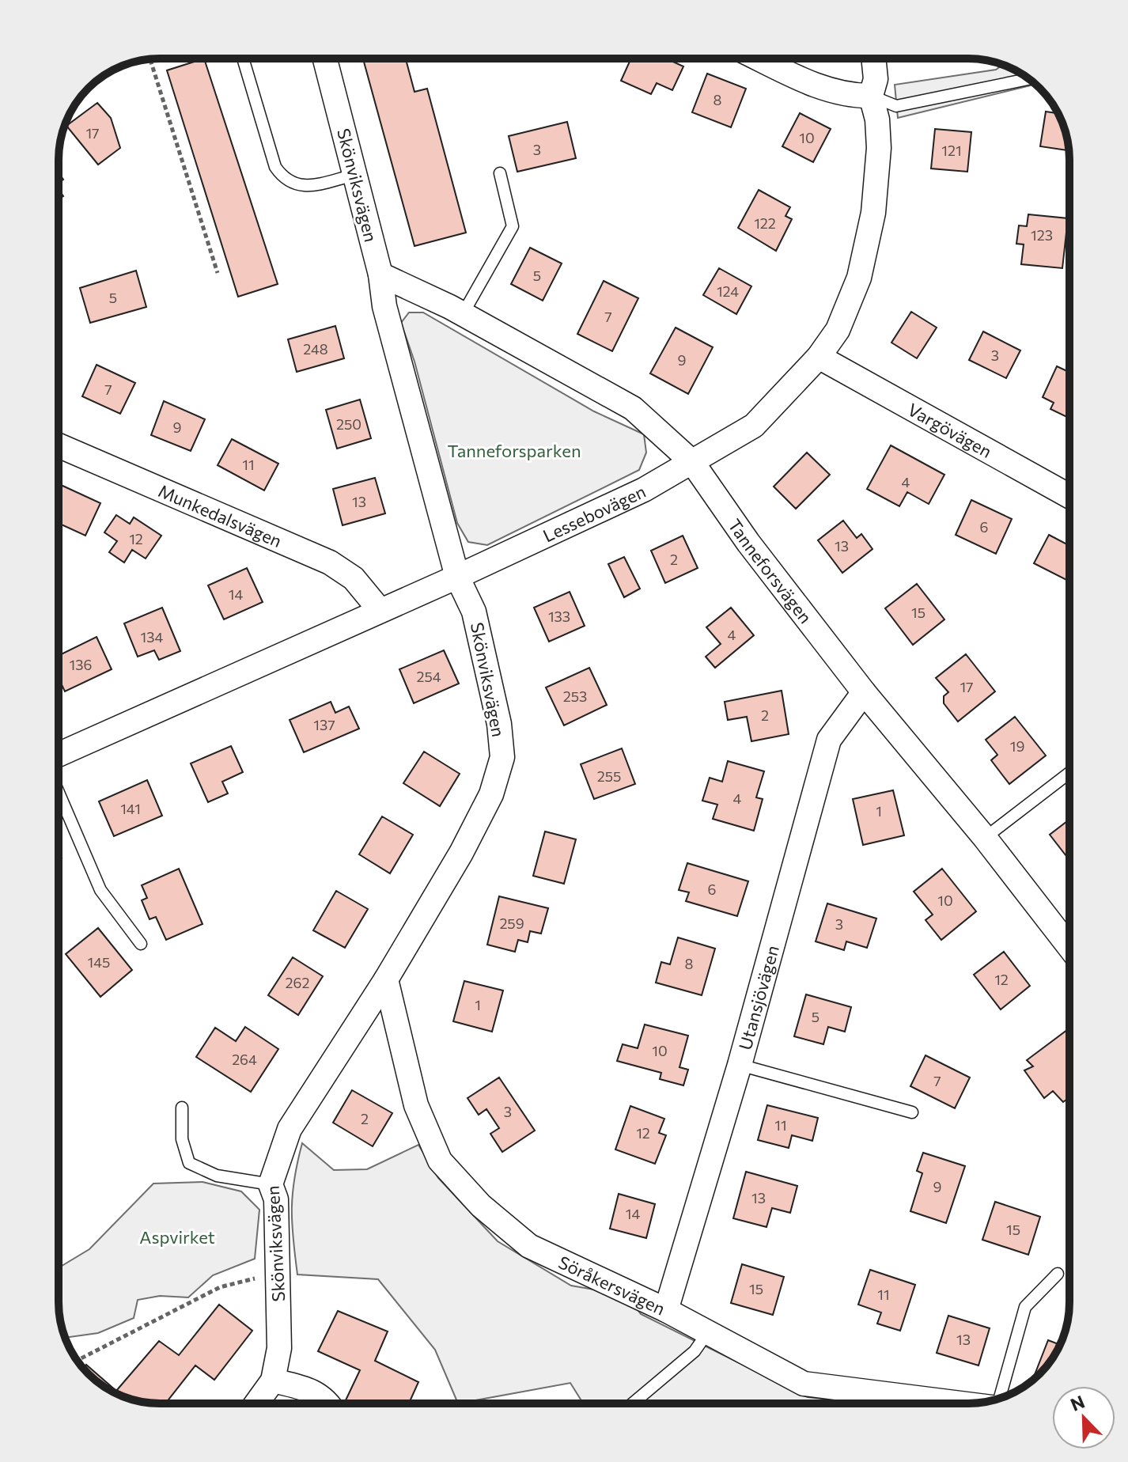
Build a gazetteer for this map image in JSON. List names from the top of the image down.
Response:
{
  "streets": {
    "street": [
      "Skönviksvägen",
      "Vargövägen",
      "Lessebovägen",
      "Munkedalsvägen",
      "Tanneforsvägen",
      "Utansjövägen",
      "Söråkersvägen"
    ]
  },
  "crossings": [
    ["Skönviksvägen", "Lessebovägen"],
    ["Skönviksvägen", "Tanneforsvägen"],
    ["Skönviksvägen", "Söråkersvägen"],
    ["Vargövägen", "Lessebovägen"],
    ["Lessebovägen", "Munkedalsvägen"],
    ["Lessebovägen", "Tanneforsvägen"],
    ["Tanneforsvägen", "Utansjövägen"],
    ["Utansjövägen", "Söråkersvägen"]
  ],
  "parks": ["Tanneforsparken", "Aspvirket"],
  "house_numbers": [
    "8",
    "17",
    "10",
    "3",
    "121",
    "122",
    "123",
    "5",
    "124",
    "5",
    "7",
    "248",
    "3",
    "9",
    "7",
    "250",
    "9",
    "11",
    "4",
    "13",
    "6",
    "12",
    "13",
    "2",
    "14",
    "15",
    "133",
    "4",
    "134",
    "136",
    "254",
    "17",
    "253",
    "2",
    "137",
    "19",
    "255",
    "4",
    "141",
    "1",
    "6",
    "10",
    "259",
    "3",
    "145",
    "8",
    "12",
    "262",
    "1",
    "5",
    "10",
    "264",
    "7",
    "3",
    "2",
    "11",
    "12",
    "9",
    "13",
    "14",
    "15",
    "15",
    "11",
    "13"
  ],
  "north": "top left"
}
